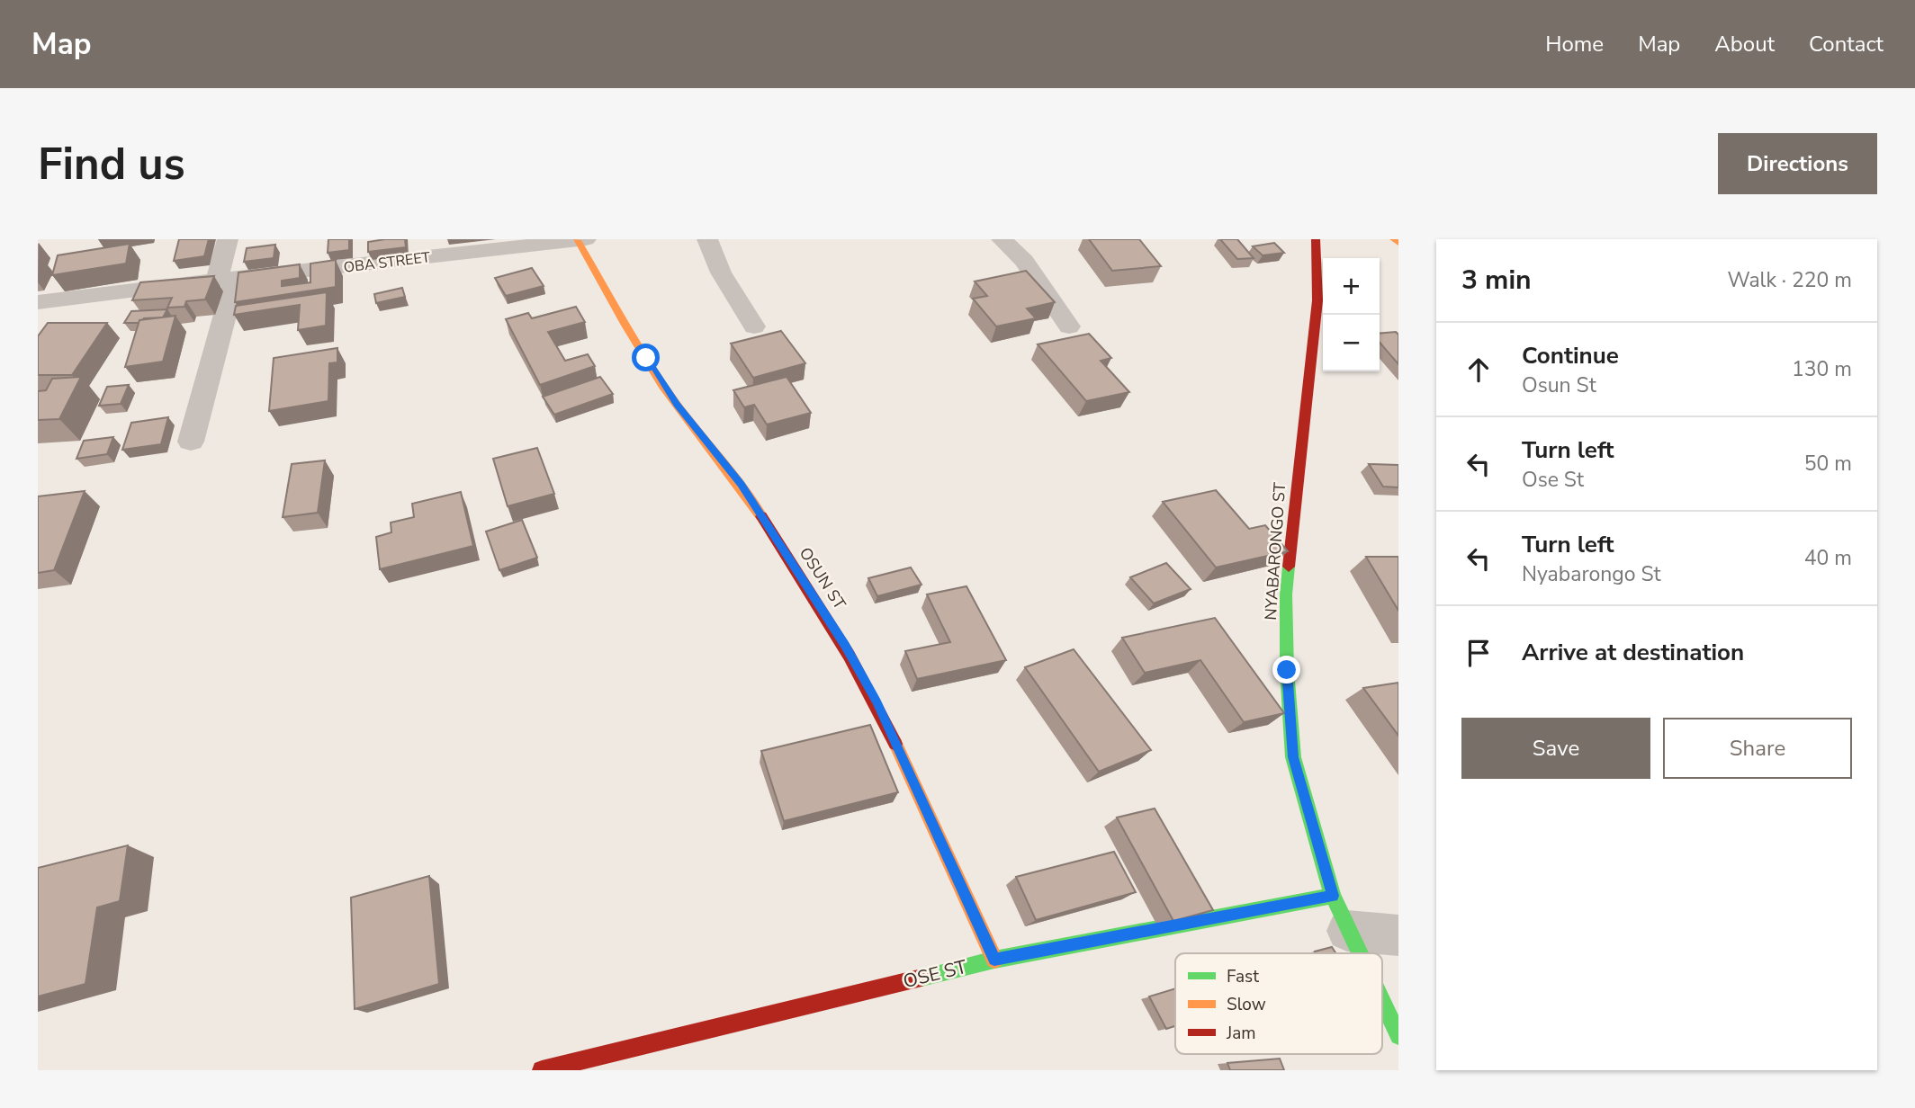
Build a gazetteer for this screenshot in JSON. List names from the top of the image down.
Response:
{
  "streets": {
    "main road": ["NYABARONGO ST", "OSUN ST", "OSE ST"],
    "street": ["OBA STREET"]
  },
  "crossings": [
    ["OBA STREET", "OSUN ST"],
    ["NYABARONGO ST", "OSE ST"],
    ["OSUN ST", "OSE ST"]
  ],
  "legend": ["Fast", "Slow", "Jam"],
  "page": {
    "header": "Map",
    "nav": [
      "Home",
      "Map",
      "About",
      "Contact"
    ],
    "buttons": [
      "Directions",
      ["Save", "Share"]
    ],
    "title": "Find us",
    "heading": ["3 min", "Walk · 220 m"],
    "map_buttons": ["+", "−"],
    "list": [
      ["Continue", "Osun St", "130 m"],
      ["Turn left", "Ose St", "50 m"],
      ["Turn left", "Nyabarongo St", "40 m"],
      "Arrive at destination"
    ]
  }
}
